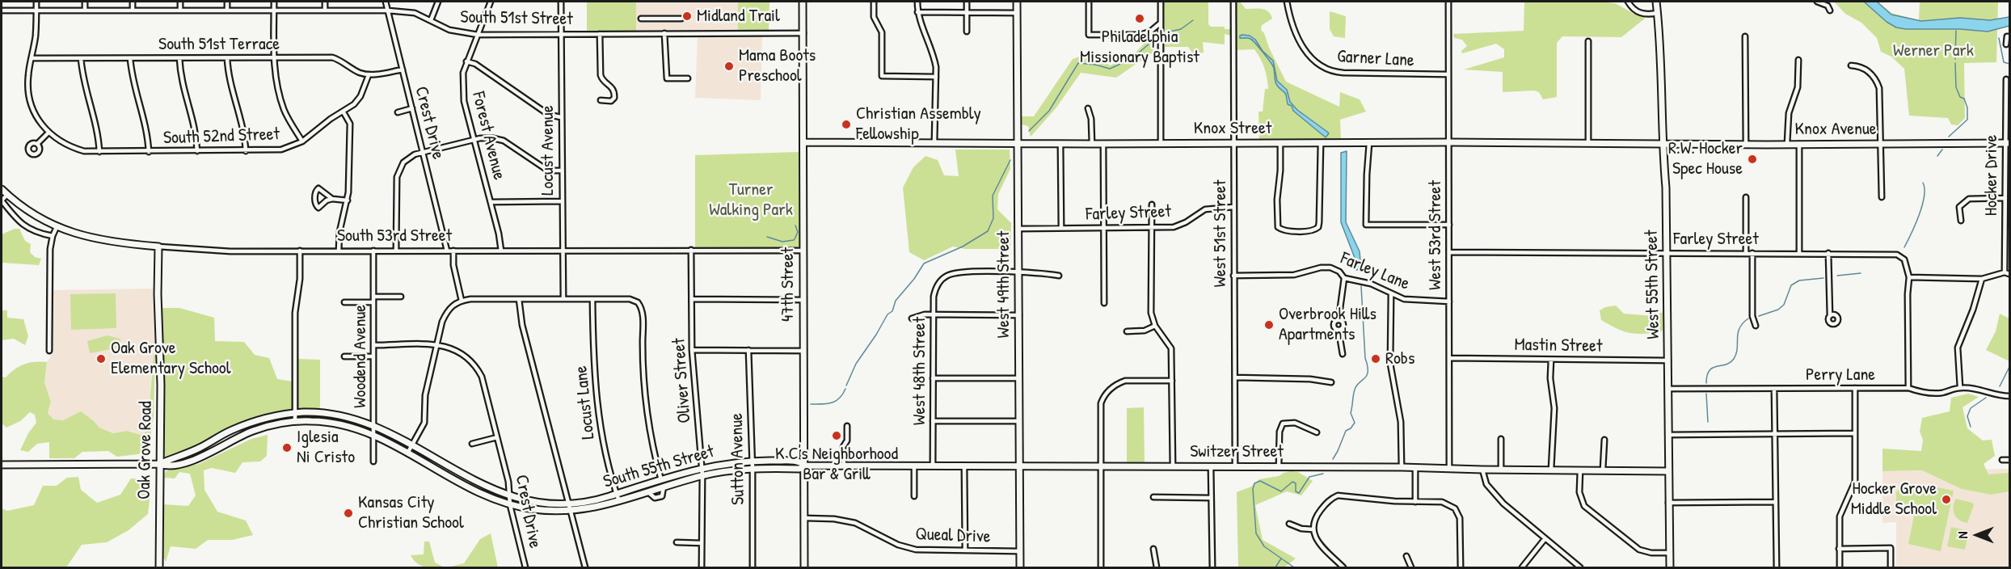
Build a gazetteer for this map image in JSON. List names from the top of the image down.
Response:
{
  "streets": {
    "street": [
      "South 51st Street",
      "South 51st Terrace",
      "Garner Lane",
      "Crest Drive",
      "Knox Street",
      "Knox Avenue",
      "Forest Avenue",
      "South 52nd Street",
      "Locust Avenue",
      "Hocker Drive",
      "Farley Street",
      "West 51st Street",
      "West 53rd Street",
      "South 53rd Street",
      "Farley Lane",
      "47th Street",
      "West 49th Street",
      "West 55th Street",
      "Mastin Street",
      "Woodend Avenue",
      "West 48th Street",
      "Perry Lane",
      "Oliver Street",
      "Locust Lane",
      "Oak Grove Road",
      "Switzer Street",
      "Sutton Avenue",
      "South 55th Street",
      "Queal Drive"
    ]
  },
  "crossings": [
    ["South 51st Street", "Crest Drive"],
    ["South 51st Street", "Forest Avenue"],
    ["South 51st Street", "Locust Avenue"],
    ["South 51st Street", "47th Street"],
    ["South 51st Terrace", "South 52nd Street"],
    ["Garner Lane", "West 53rd Street"],
    ["Crest Drive", "South 53rd Street"],
    ["Crest Drive", "Woodend Avenue"],
    ["Crest Drive", "South 55th Street"],
    ["Knox Street", "Knox Avenue"],
    ["Knox Street", "West 51st Street"],
    ["Knox Street", "West 53rd Street"],
    ["Knox Street", "47th Street"],
    ["Knox Street", "West 49th Street"],
    ["Knox Street", "West 55th Street"],
    ["Knox Avenue", "Hocker Drive"],
    ["Knox Avenue", "West 55th Street"],
    ["Forest Avenue", "South 53rd Street"],
    ["Locust Avenue", "South 53rd Street"],
    ["Farley Street", "West 51st Street"],
    ["Farley Street", "West 53rd Street"],
    ["Farley Street", "West 49th Street"],
    ["Farley Street", "West 55th Street"],
    ["West 51st Street", "Farley Lane"],
    ["West 51st Street", "Switzer Street"],
    ["West 53rd Street", "Farley Lane"],
    ["West 53rd Street", "Mastin Street"],
    ["West 53rd Street", "Switzer Street"],
    ["South 53rd Street", "47th Street"],
    ["South 53rd Street", "Woodend Avenue"],
    ["South 53rd Street", "Oliver Street"],
    ["South 53rd Street", "Oak Grove Road"],
    ["47th Street", "Switzer Street"],
    ["47th Street", "South 55th Street"],
    ["47th Street", "Queal Drive"],
    ["West 49th Street", "West 48th Street"],
    ["West 49th Street", "Switzer Street"],
    ["West 49th Street", "Queal Drive"],
    ["West 55th Street", "Mastin Street"],
    ["West 55th Street", "Perry Lane"],
    ["West 55th Street", "Switzer Street"],
    ["Woodend Avenue", "South 55th Street"],
    ["West 48th Street", "Switzer Street"],
    ["Oliver Street", "South 55th Street"],
    ["Locust Lane", "South 55th Street"],
    ["Oak Grove Road", "South 55th Street"],
    ["Switzer Street", "South 55th Street"],
    ["Sutton Avenue", "South 55th Street"]
  ],
  "parks": ["Werner Park", "Turner Walking Park"],
  "places": [
    "Midland Trail",
    "Philadelphia Missionary Baptist",
    "Mama Boots Preschool",
    "Christian Assembly Fellowship",
    "R.W. Hocker Spec House",
    "Overbrook Hills Apartments",
    "Oak Grove Elementary School",
    "Robs",
    "K C's Neighborhood Bar & Grill",
    "Iglesia Ni Cristo",
    "Hocker Grove Middle School",
    "Kansas City Christian School"
  ],
  "north": "left"
}
